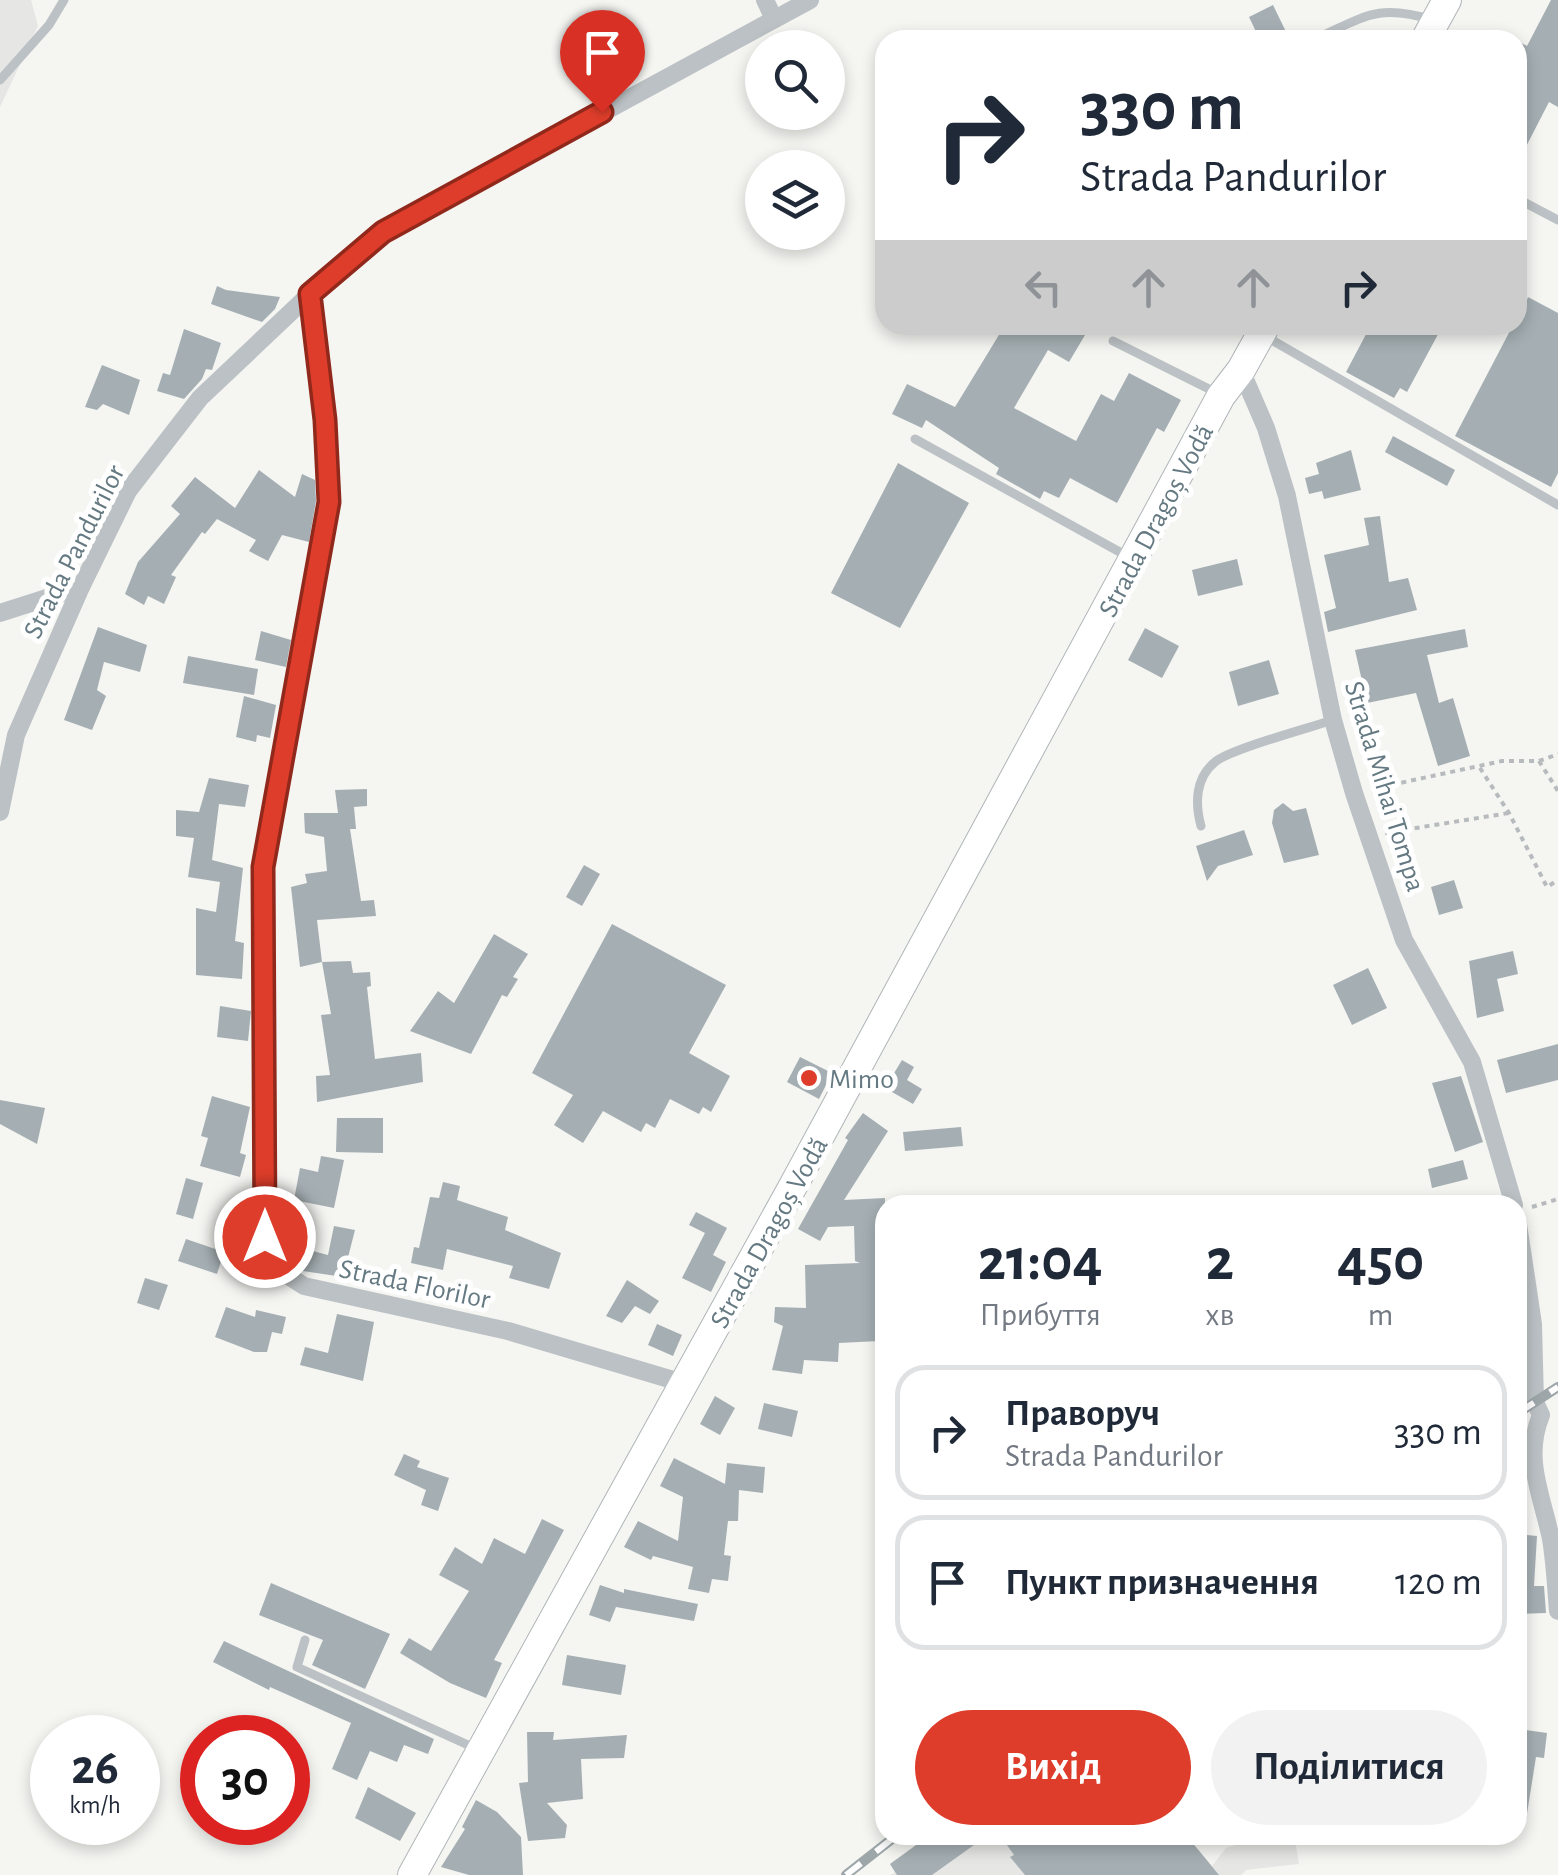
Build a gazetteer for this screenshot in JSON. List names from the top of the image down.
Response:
{
  "streets": {
    "main road": ["Strada Dragoș Vodă"],
    "street": ["Strada Pandurilor", "Strada Mihai Tompa", "Strada Florilor"]
  },
  "crossings": [
    ["Strada Dragoș Vodă", "Strada Mihai Tompa"],
    ["Strada Dragoș Vodă", "Strada Florilor"],
    ["Strada Pandurilor", "Strada Florilor"]
  ],
  "places": ["Mimo"],
  "page": {
    "turn": ["330 m", "Strada Pandurilor"],
    "eta": [
      "21:04",
      "Прибуття",
      "2",
      "хв",
      "450",
      "m"
    ],
    "list": [
      {
        "name": "Праворуч",
        "note": "Strada Pandurilor",
        "value": "330 m"
      },
      {
        "name": "Пункт призначення",
        "value": "120 m"
      }
    ],
    "buttons": ["Вихід", "Поділитися"],
    "speed": "26 km/h",
    "limit": "30"
  }
}
